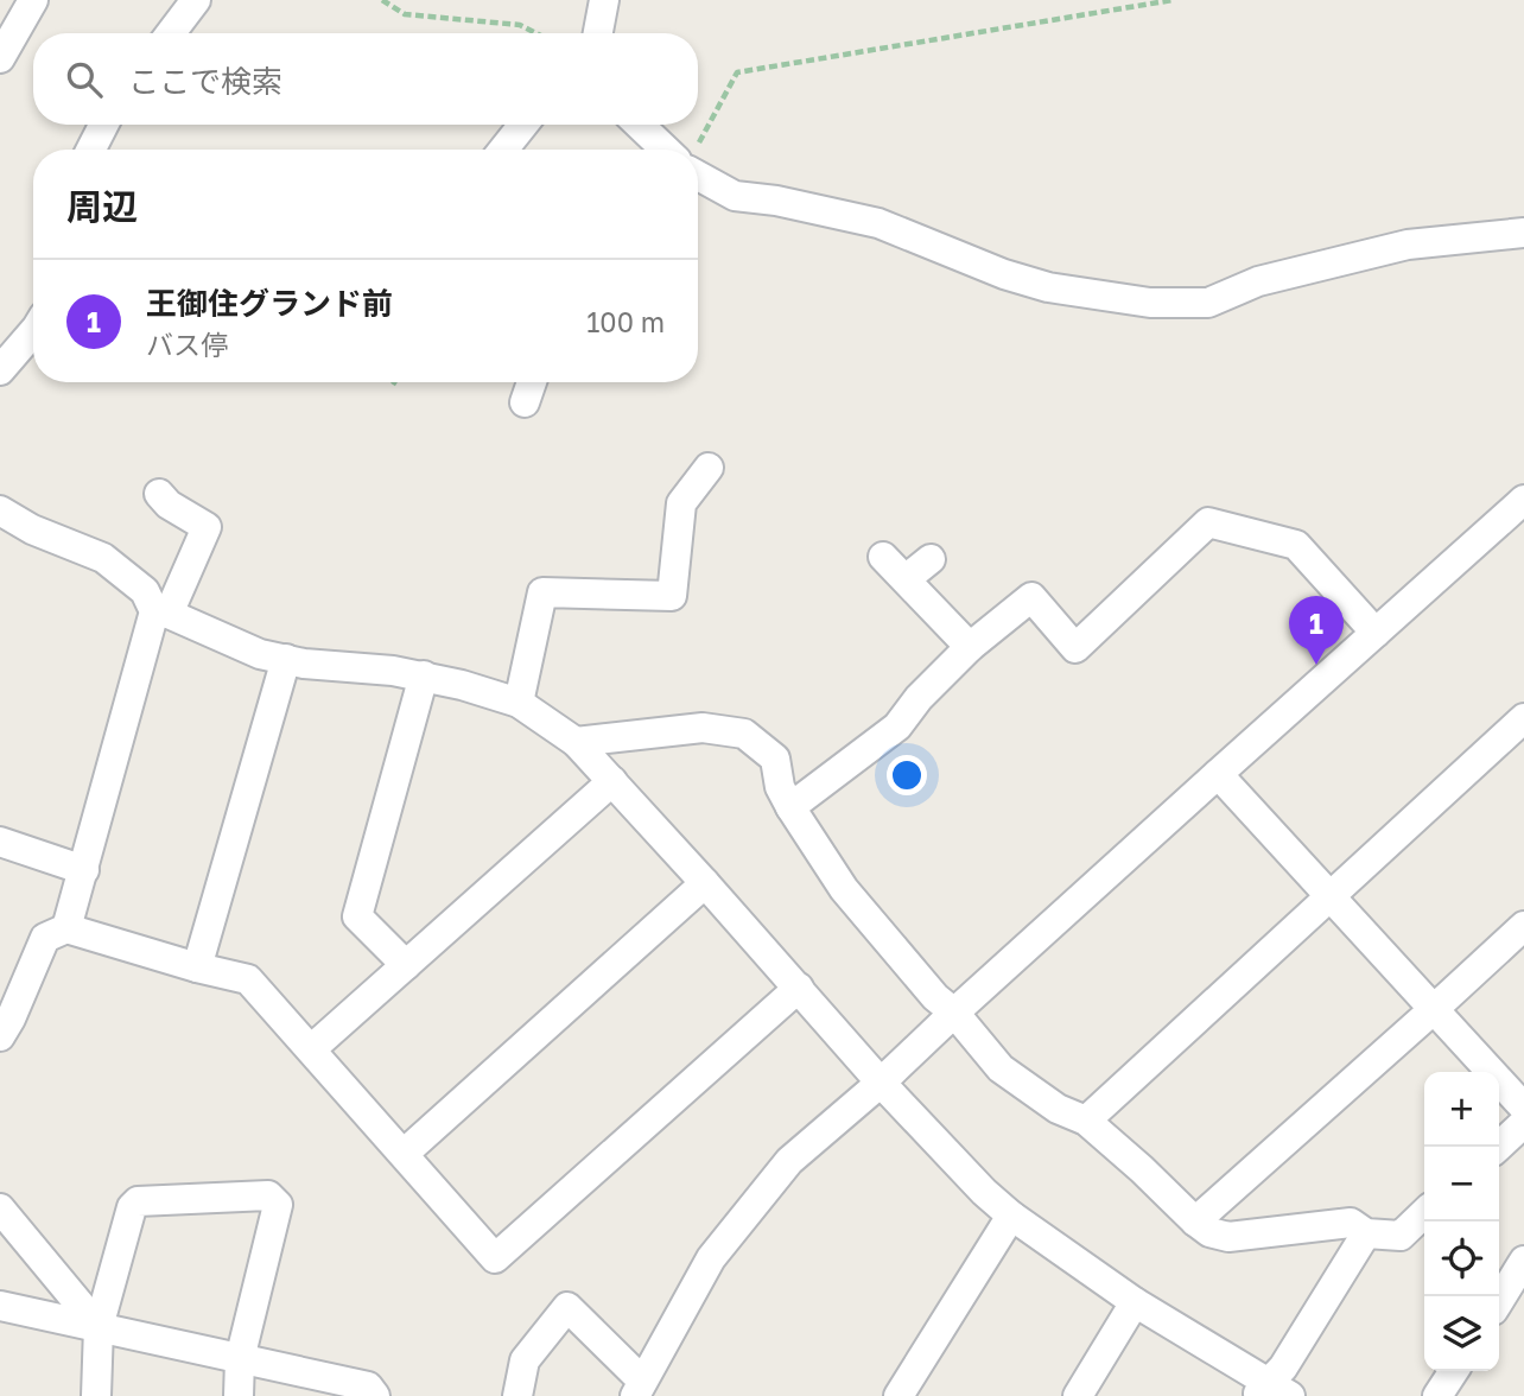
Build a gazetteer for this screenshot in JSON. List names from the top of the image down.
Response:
{
  "page": {
    "search": "ここで検索",
    "heading": "周辺",
    "list": [
      {
        "mark": "1",
        "name": "王御住グランド前",
        "note": "バス停",
        "value": "100 m"
      }
    ],
    "pins": "1",
    "map_buttons": ["+", "−"]
  }
}
